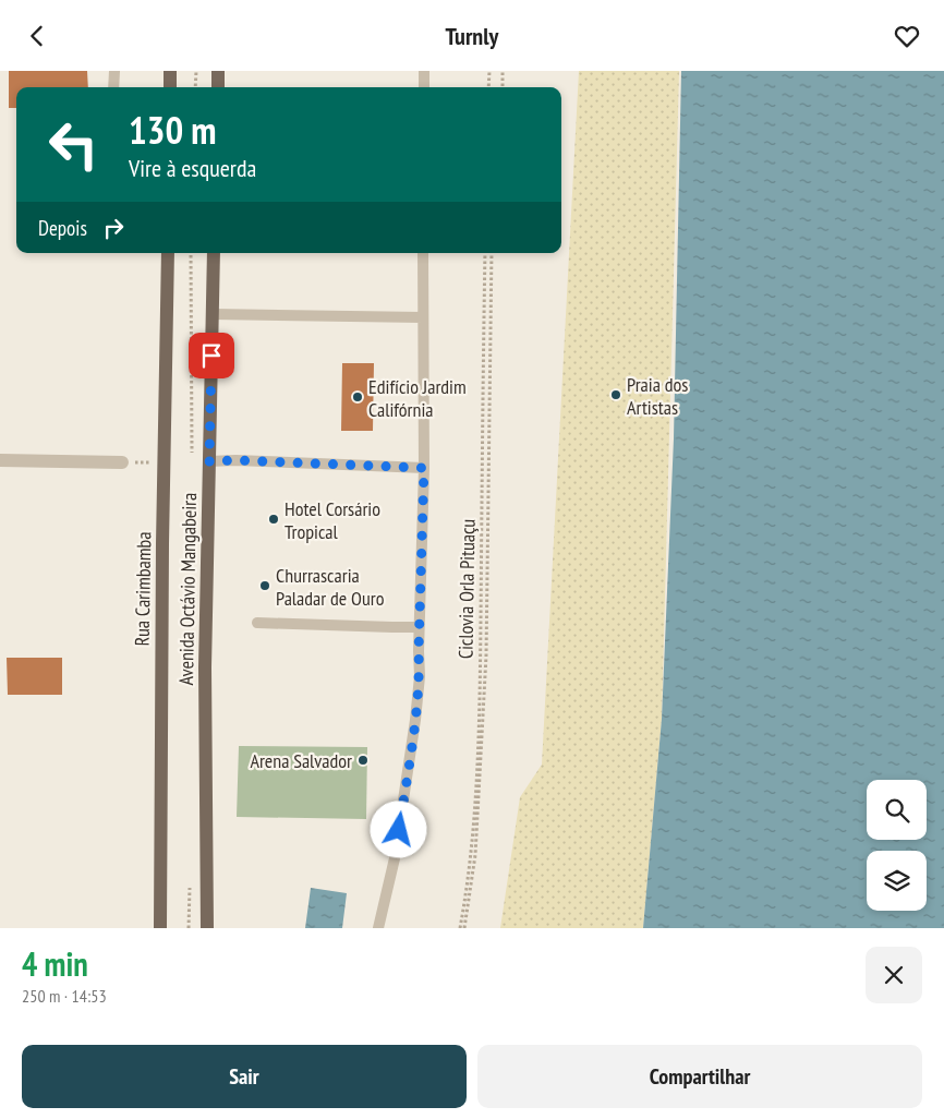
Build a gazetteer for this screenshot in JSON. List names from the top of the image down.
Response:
{
  "streets": {
    "main road": ["Rua Carimbamba", "Avenida Octávio Mangabeira"],
    "path": ["Ciclovia Orla Pituaçu"]
  },
  "places": [
    "Praia dos Artistas",
    "Edifício Jardim Califórnia",
    "Hotel Corsário Tropical",
    "Churrascaria Paladar de Ouro",
    "Arena Salvador"
  ],
  "page": {
    "header": "Turnly",
    "turn": ["130 m", "Vire à esquerda"],
    "then": "Depois",
    "heading": ["4 min", "250 m · 14:53"],
    "buttons": ["Sair", "Compartilhar"]
  }
}
